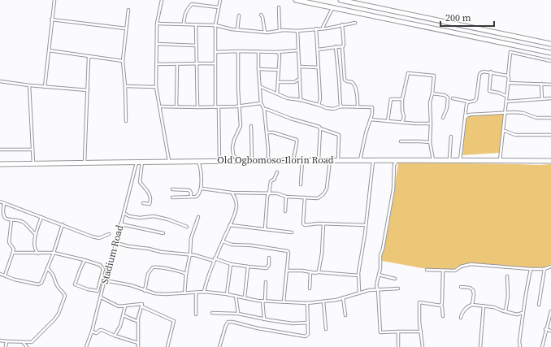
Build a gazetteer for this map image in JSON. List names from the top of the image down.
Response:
{
  "streets": {
    "highway": ["Old Ogbomoso-Ilorin Road"],
    "street": ["Stadium Road"]
  },
  "crossings": [
    ["Old Ogbomoso-Ilorin Road", "Stadium Road"]
  ],
  "scale_bar": "200 m"
}
